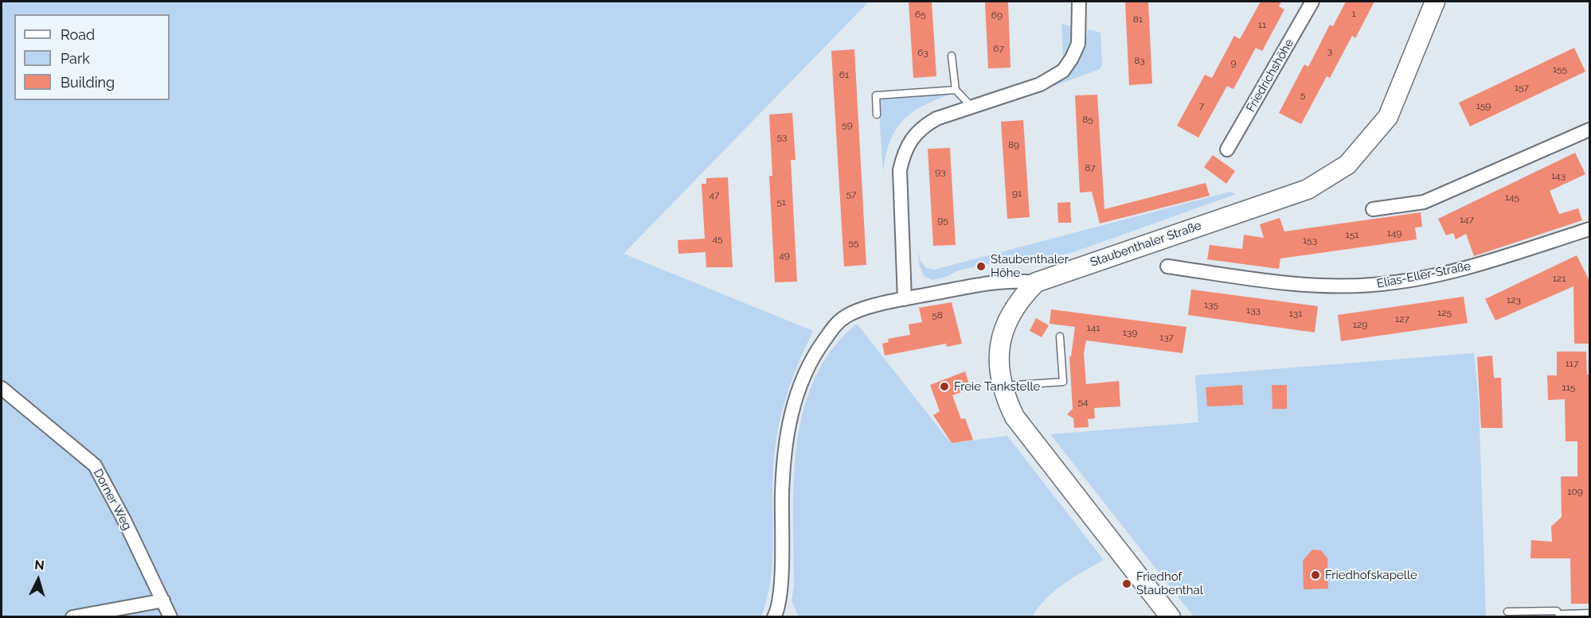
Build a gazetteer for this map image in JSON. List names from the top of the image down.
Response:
{
  "streets": {
    "main road": ["Staubenthaler Straße"],
    "street": ["Friedrichshöhe", "Elias-Eller-Straße", "Dorner Weg"]
  },
  "places": [
    "Staubenthaler Höhe",
    "Freie Tankstelle",
    "Friedhofskapelle",
    "Friedhof Staubenthal"
  ],
  "house_numbers": [
    "1",
    "65",
    "69",
    "81",
    "11",
    "67",
    "3",
    "63",
    "83",
    "9",
    "155",
    "61",
    "157",
    "5",
    "7",
    "159",
    "85",
    "59",
    "53",
    "89",
    "87",
    "93",
    "143",
    "91",
    "57",
    "47",
    "145",
    "51",
    "147",
    "95",
    "149",
    "151",
    "45",
    "153",
    "55",
    "49",
    "121",
    "123",
    "135",
    "133",
    "125",
    "131",
    "58",
    "127",
    "129",
    "141",
    "139",
    "137",
    "117",
    "115",
    "54",
    "109"
  ],
  "legend": ["Road", "Park", "Building"],
  "north": "top"
}
